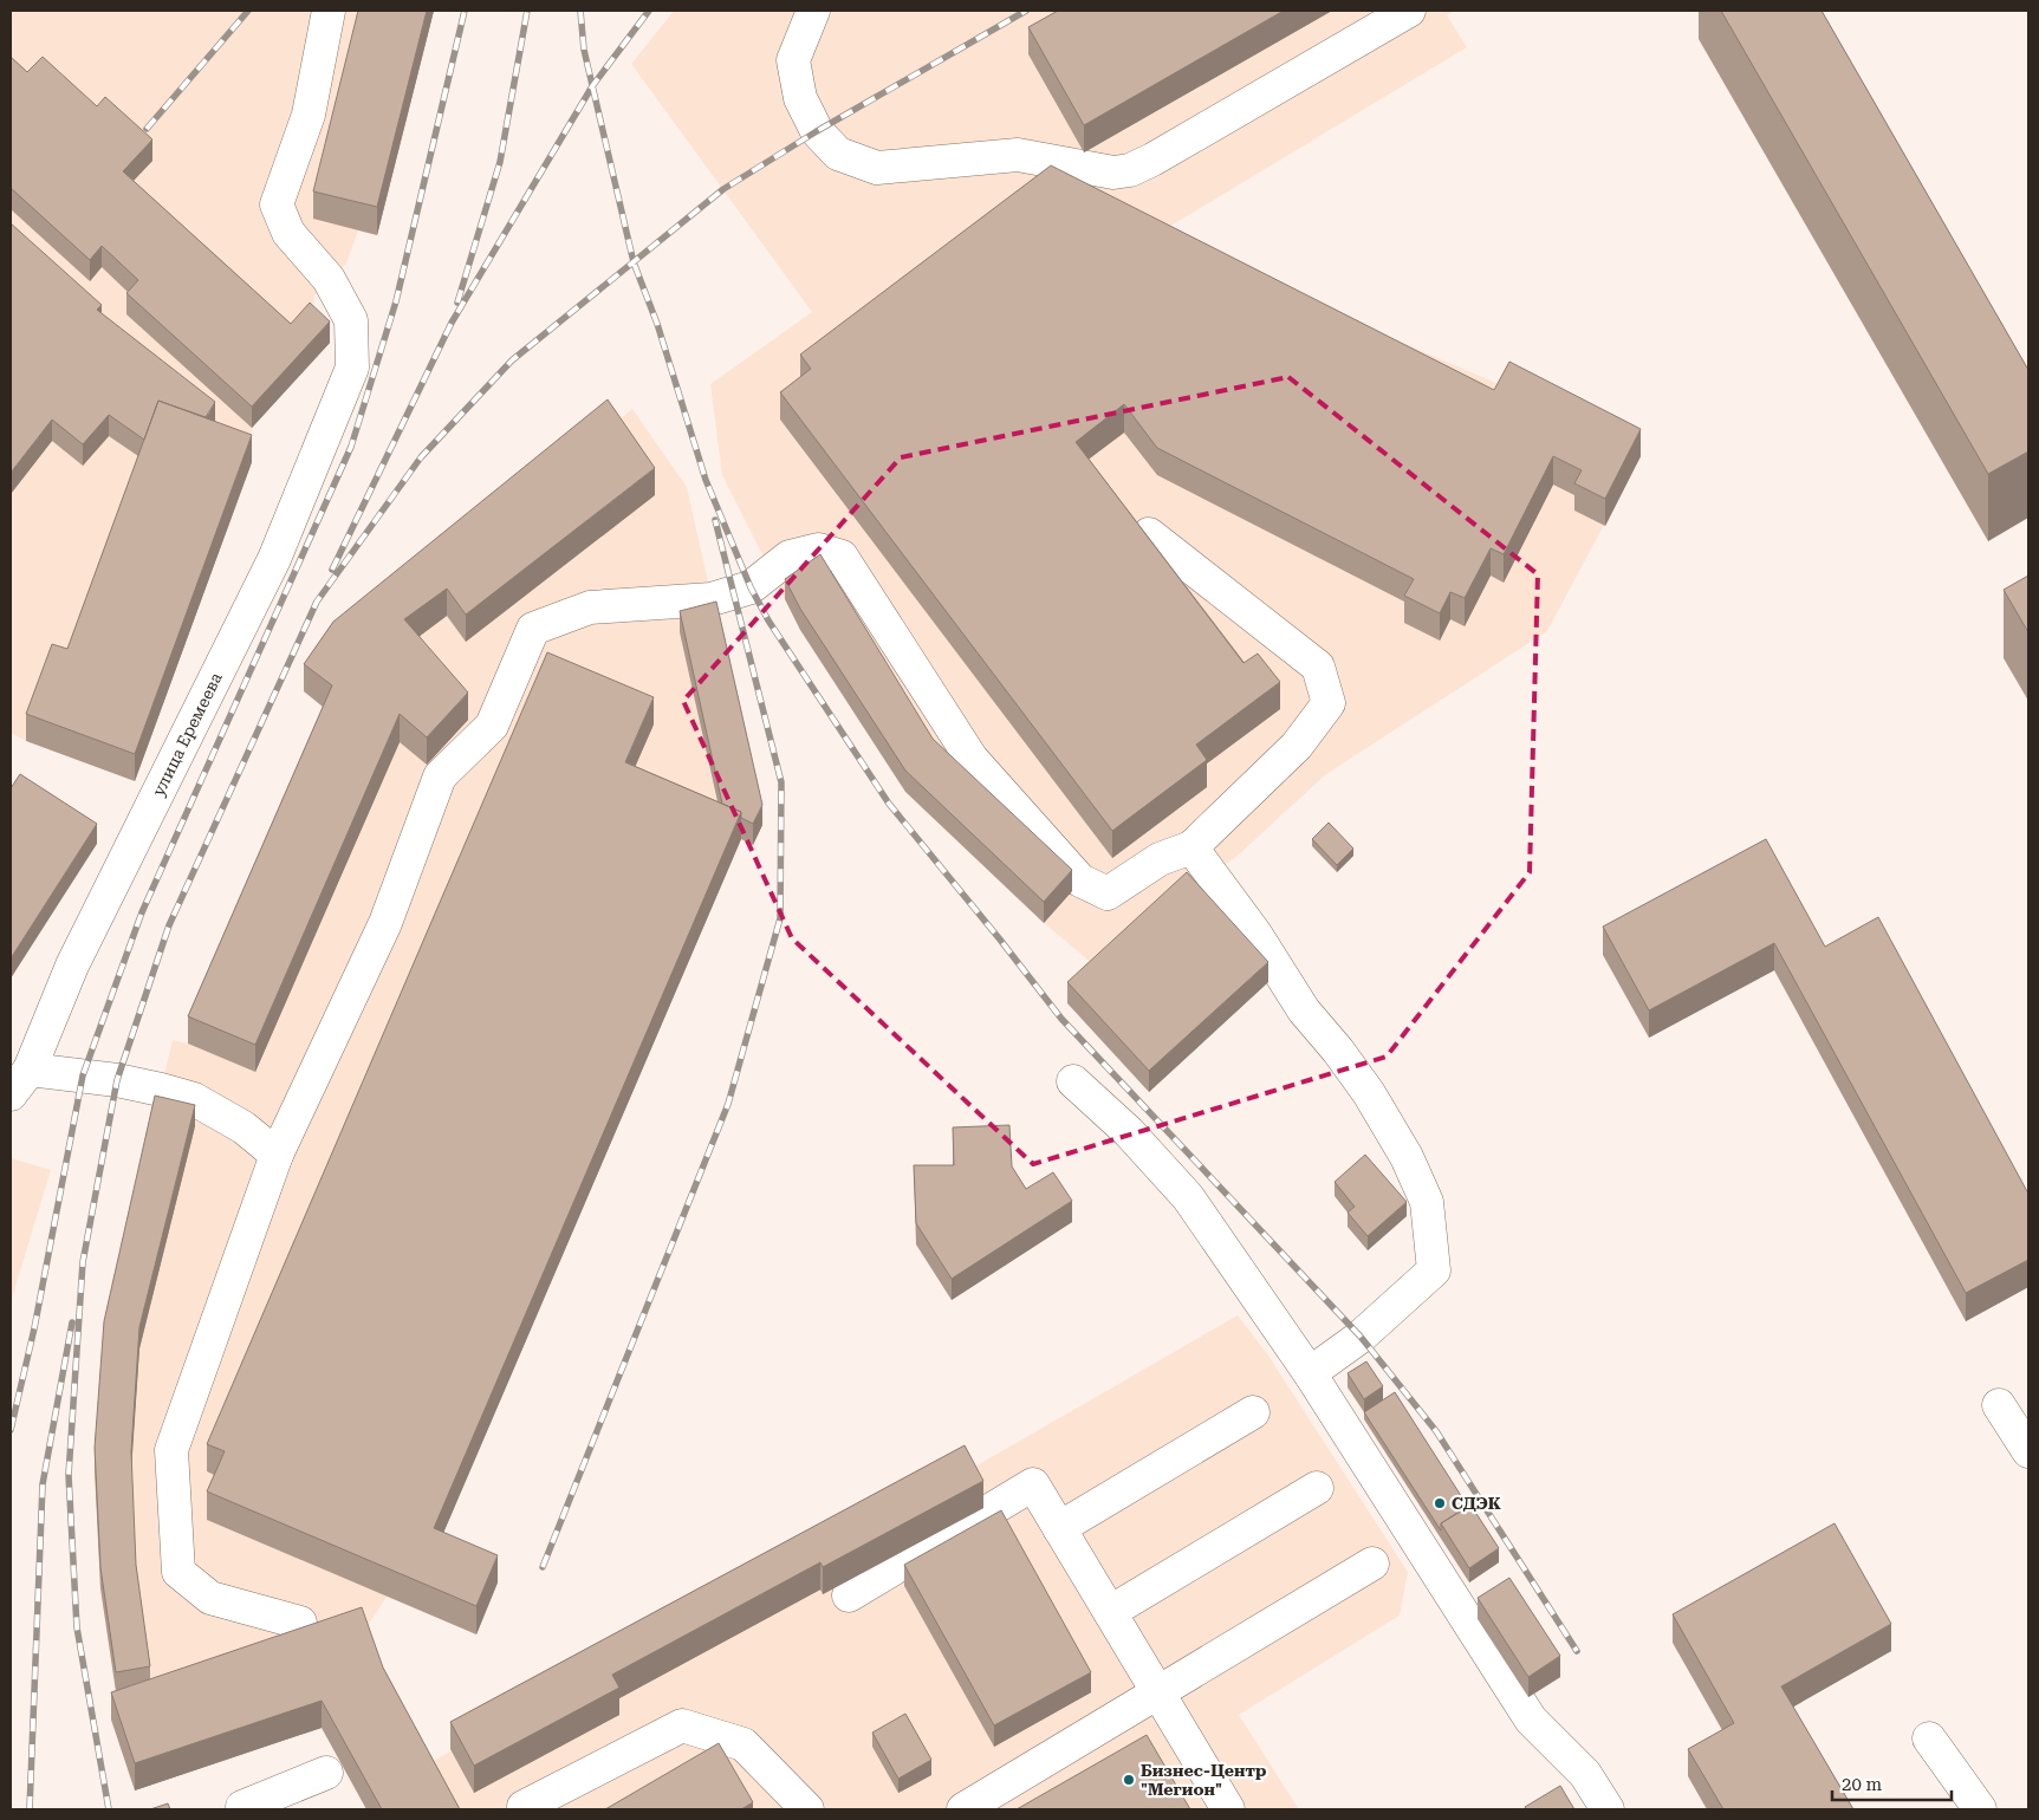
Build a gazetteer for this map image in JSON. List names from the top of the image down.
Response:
{
  "streets": {
    "street": ["улица Еремеева"]
  },
  "places": ["СДЭК", "Бизнес-Центр \"Мегион\""],
  "scale_bar": "20 m"
}
